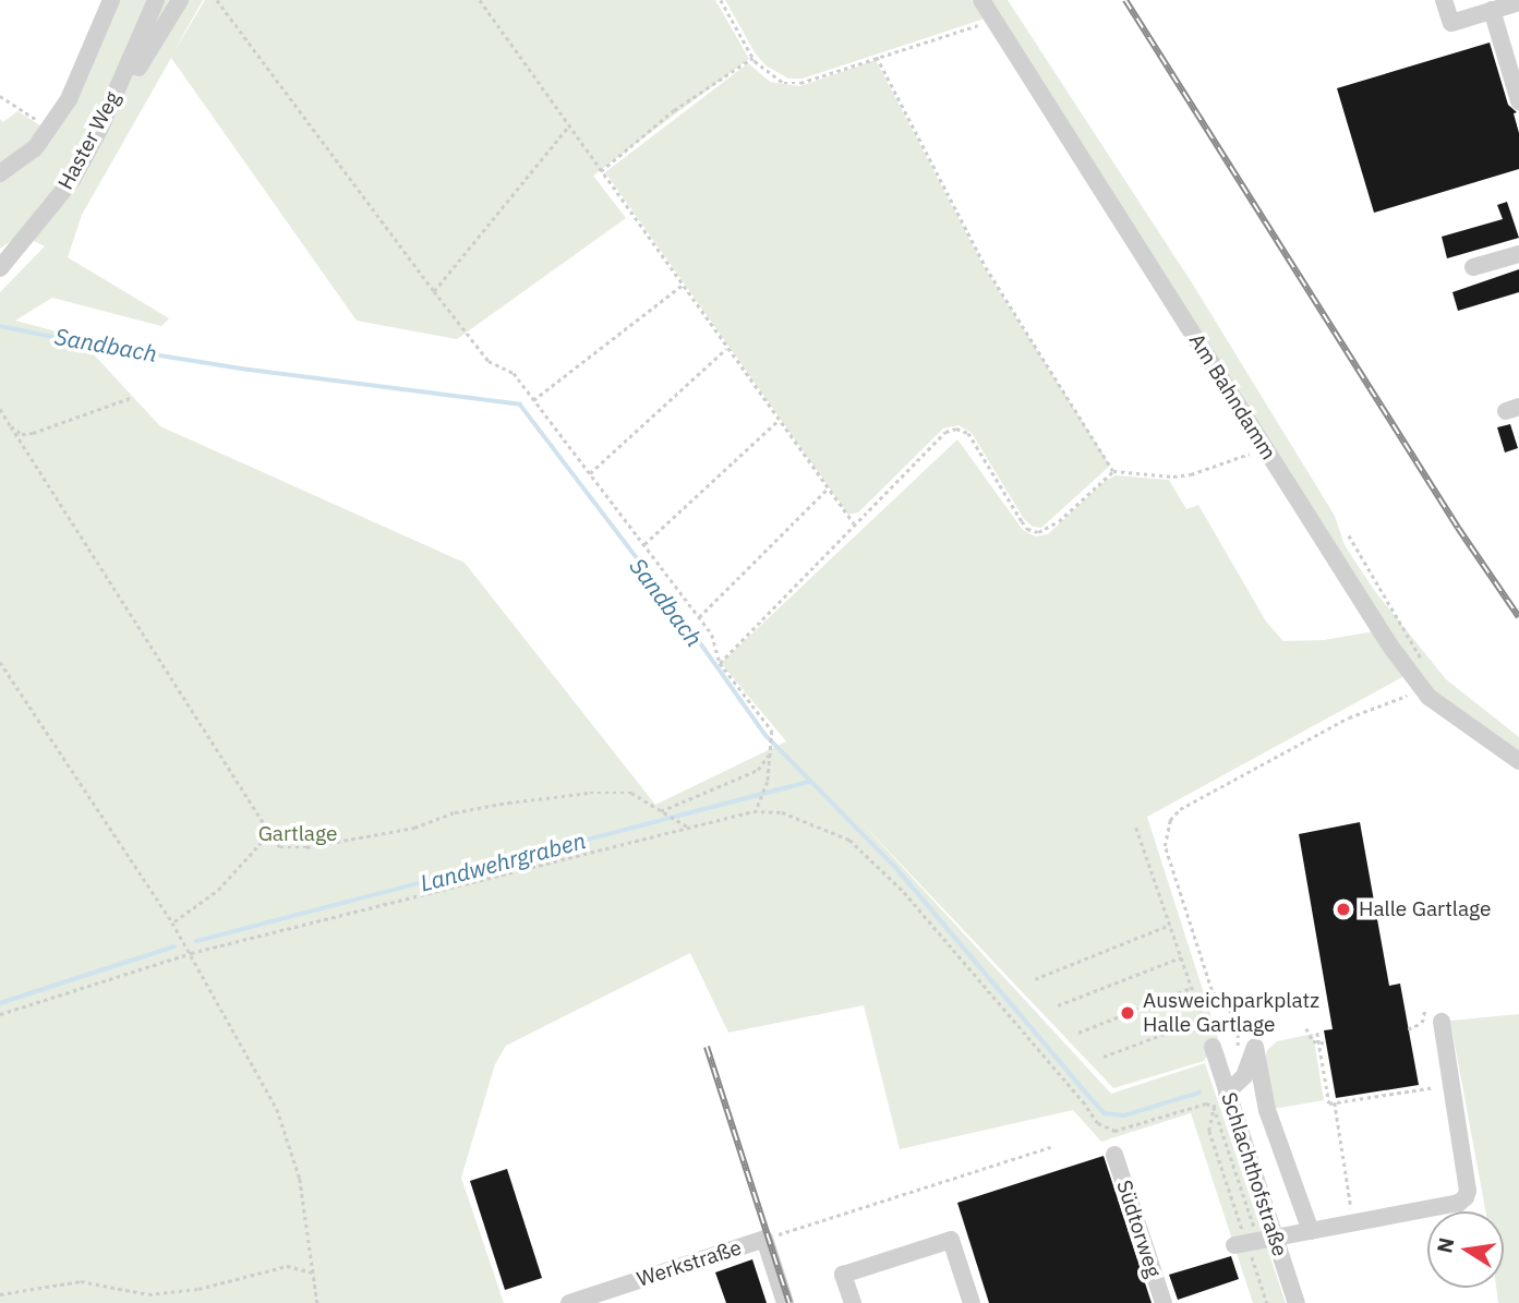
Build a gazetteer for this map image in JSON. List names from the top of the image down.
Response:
{
  "streets": {
    "street": [
      "Haster Weg",
      "Am Bahndamm",
      "Schlachthofstraße",
      "Südtorweg",
      "Werkstraße"
    ]
  },
  "water": ["Sandbach", "Landwehrgraben"],
  "parks": ["Gartlage"],
  "places": ["Halle Gartlage", "Ausweichparkplatz Halle Gartlage"],
  "north": "left"
}
